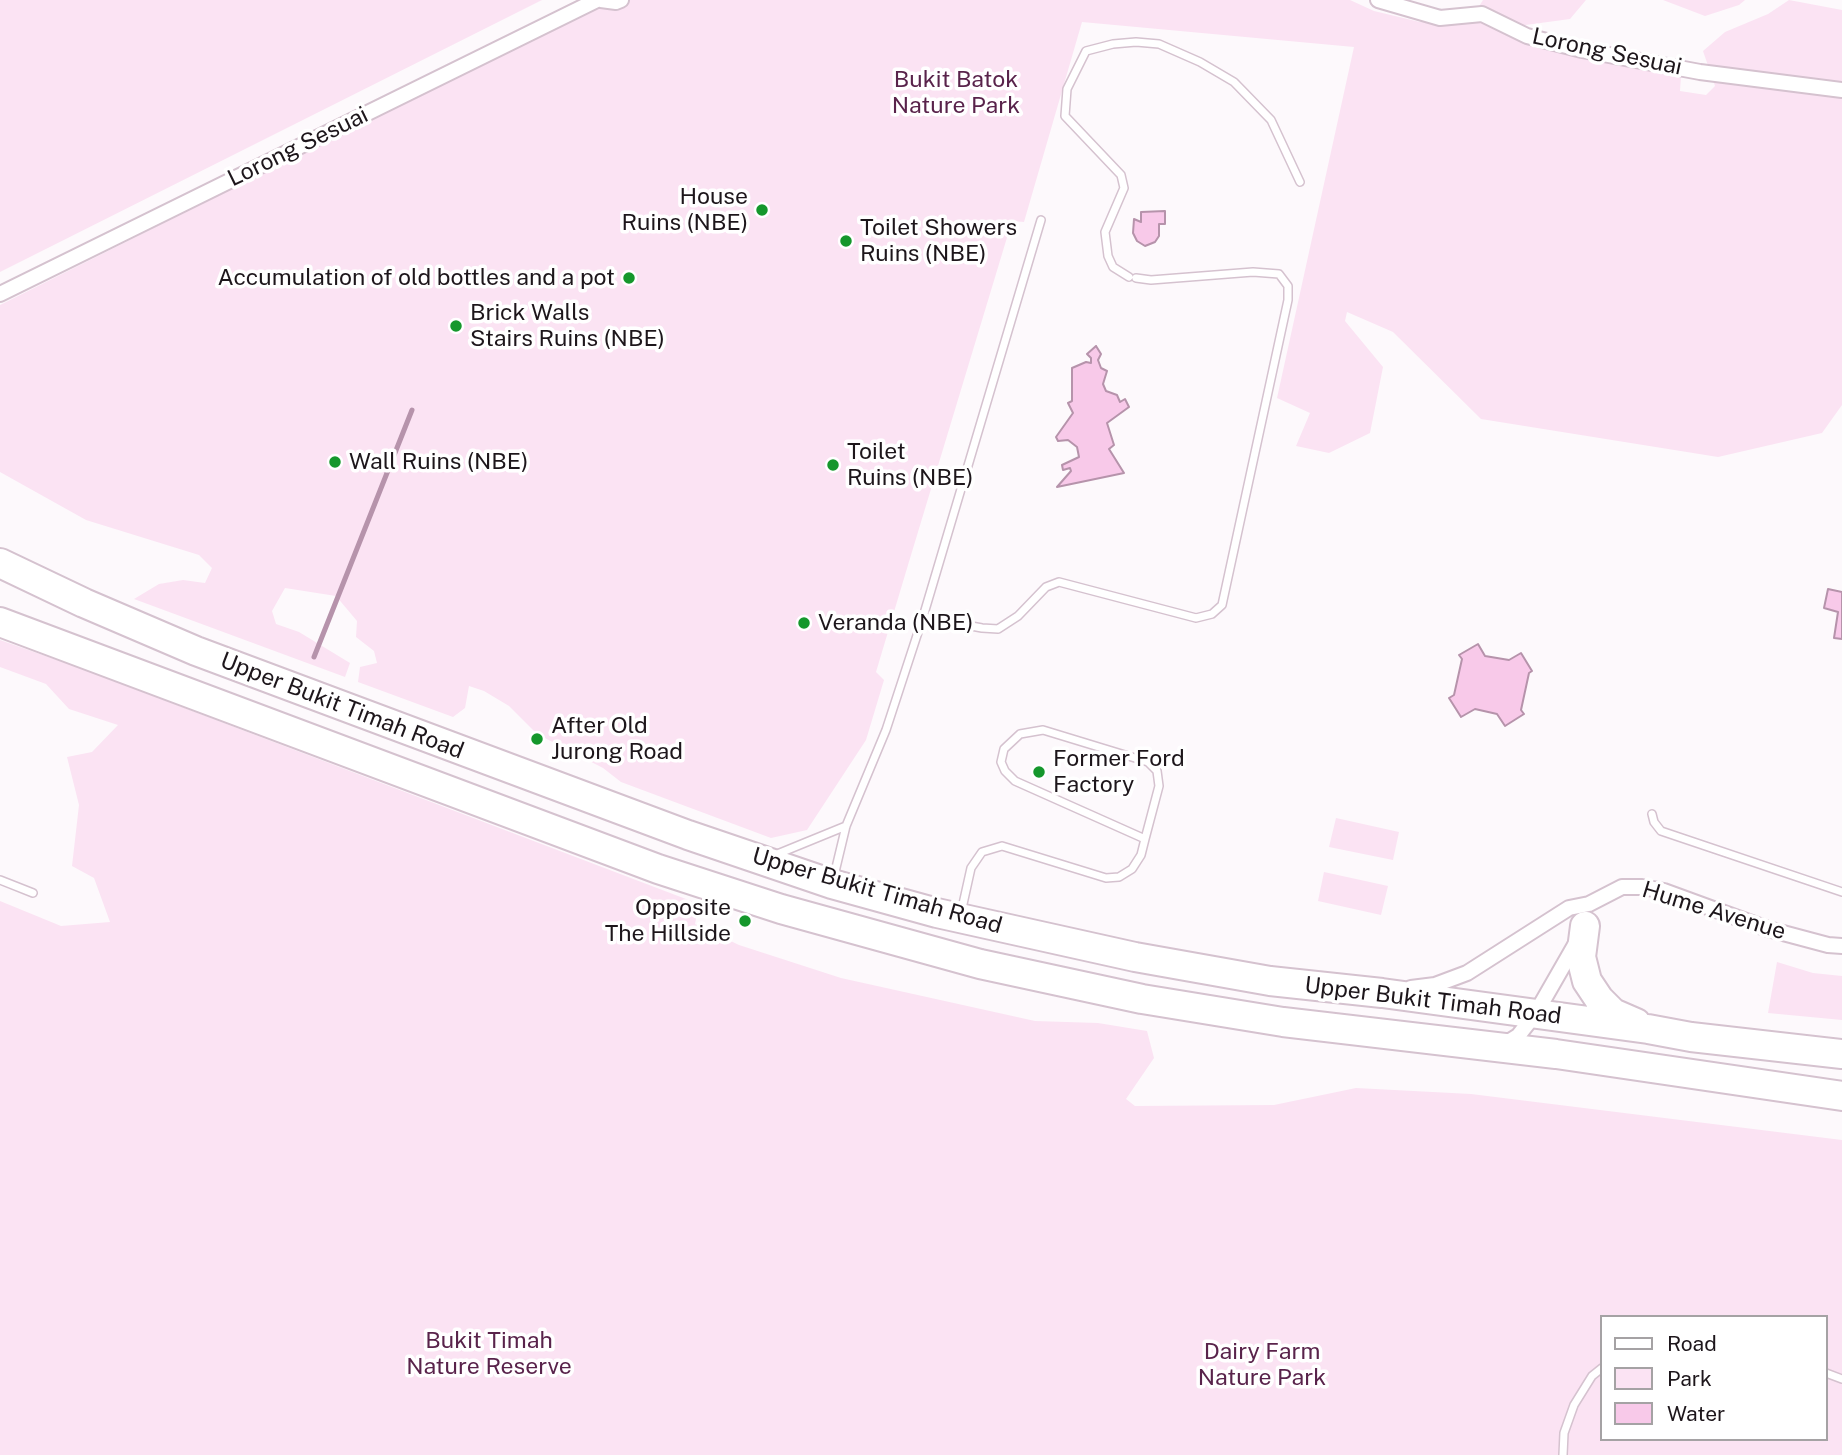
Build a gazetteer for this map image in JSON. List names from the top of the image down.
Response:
{
  "streets": {
    "highway": ["Upper Bukit Timah Road"],
    "street": ["Lorong Sesuai", "Hume Avenue"]
  },
  "crossings": [
    ["Upper Bukit Timah Road", "Hume Avenue"]
  ],
  "parks": ["Bukit Batok Nature Park", "Bukit Timah Nature Reserve", "Dairy Farm Nature Park"],
  "places": [
    "House Ruins (NBE)",
    "Toilet Showers Ruins (NBE)",
    "Accumulation of old bottles and a pot",
    "Brick Walls Stairs Ruins (NBE)",
    "Wall Ruins (NBE)",
    "Toilet Ruins (NBE)",
    "Veranda (NBE)",
    "After Old Jurong Road",
    "Former Ford Factory",
    "Opposite The Hillside"
  ],
  "legend": ["Road", "Park", "Water"]
}
